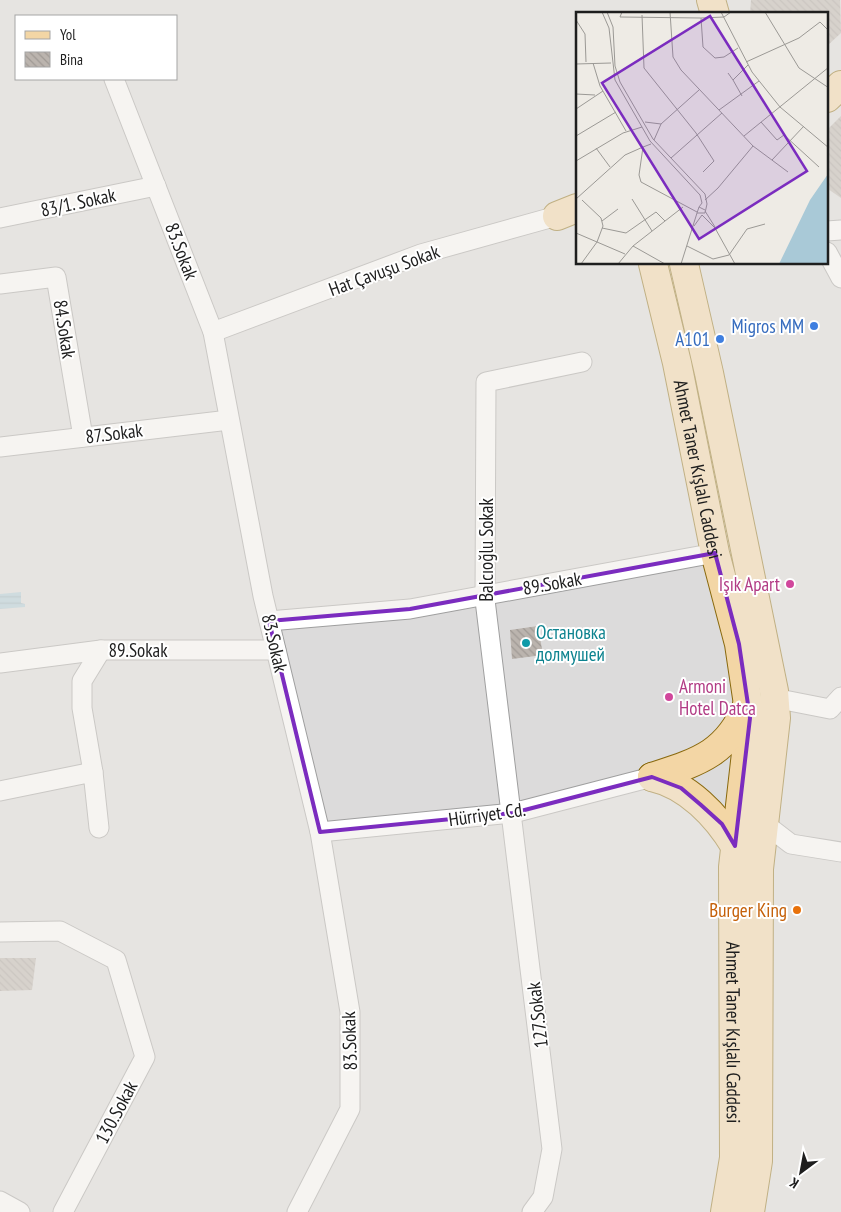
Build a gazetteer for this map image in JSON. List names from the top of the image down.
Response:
{
  "streets": {
    "main road": ["Ahmet Taner Kışlalı Caddesi"],
    "street": [
      "83/1. Sokak",
      "83.Sokak",
      "Hat Çavuşu Sokak",
      "84.Sokak",
      "87.Sokak",
      "Balcıoğlu Sokak",
      "89.Sokak",
      "Hürriyet Cd.",
      "127.Sokak",
      "130.Sokak"
    ]
  },
  "crossings": [
    ["83/1. Sokak", "83.Sokak"],
    ["83.Sokak", "Hat Çavuşu Sokak"],
    ["83.Sokak", "87.Sokak"],
    ["83.Sokak", "89.Sokak"],
    ["83.Sokak", "Hürriyet Cd."],
    ["84.Sokak", "87.Sokak"],
    ["Ahmet Taner Kışlalı Caddesi", "89.Sokak"],
    ["Balcıoğlu Sokak", "89.Sokak"],
    ["Balcıoğlu Sokak", "Hürriyet Cd."],
    ["Balcıoğlu Sokak", "127.Sokak"],
    ["Hürriyet Cd.", "127.Sokak"]
  ],
  "places": [
    "Migros MM",
    "A101",
    "Işık Apart",
    "Остановка долмушей",
    "Armoni Hotel Datca",
    "Burger King"
  ],
  "legend": ["Yol", "Bina"],
  "north": "bottom left"
}
